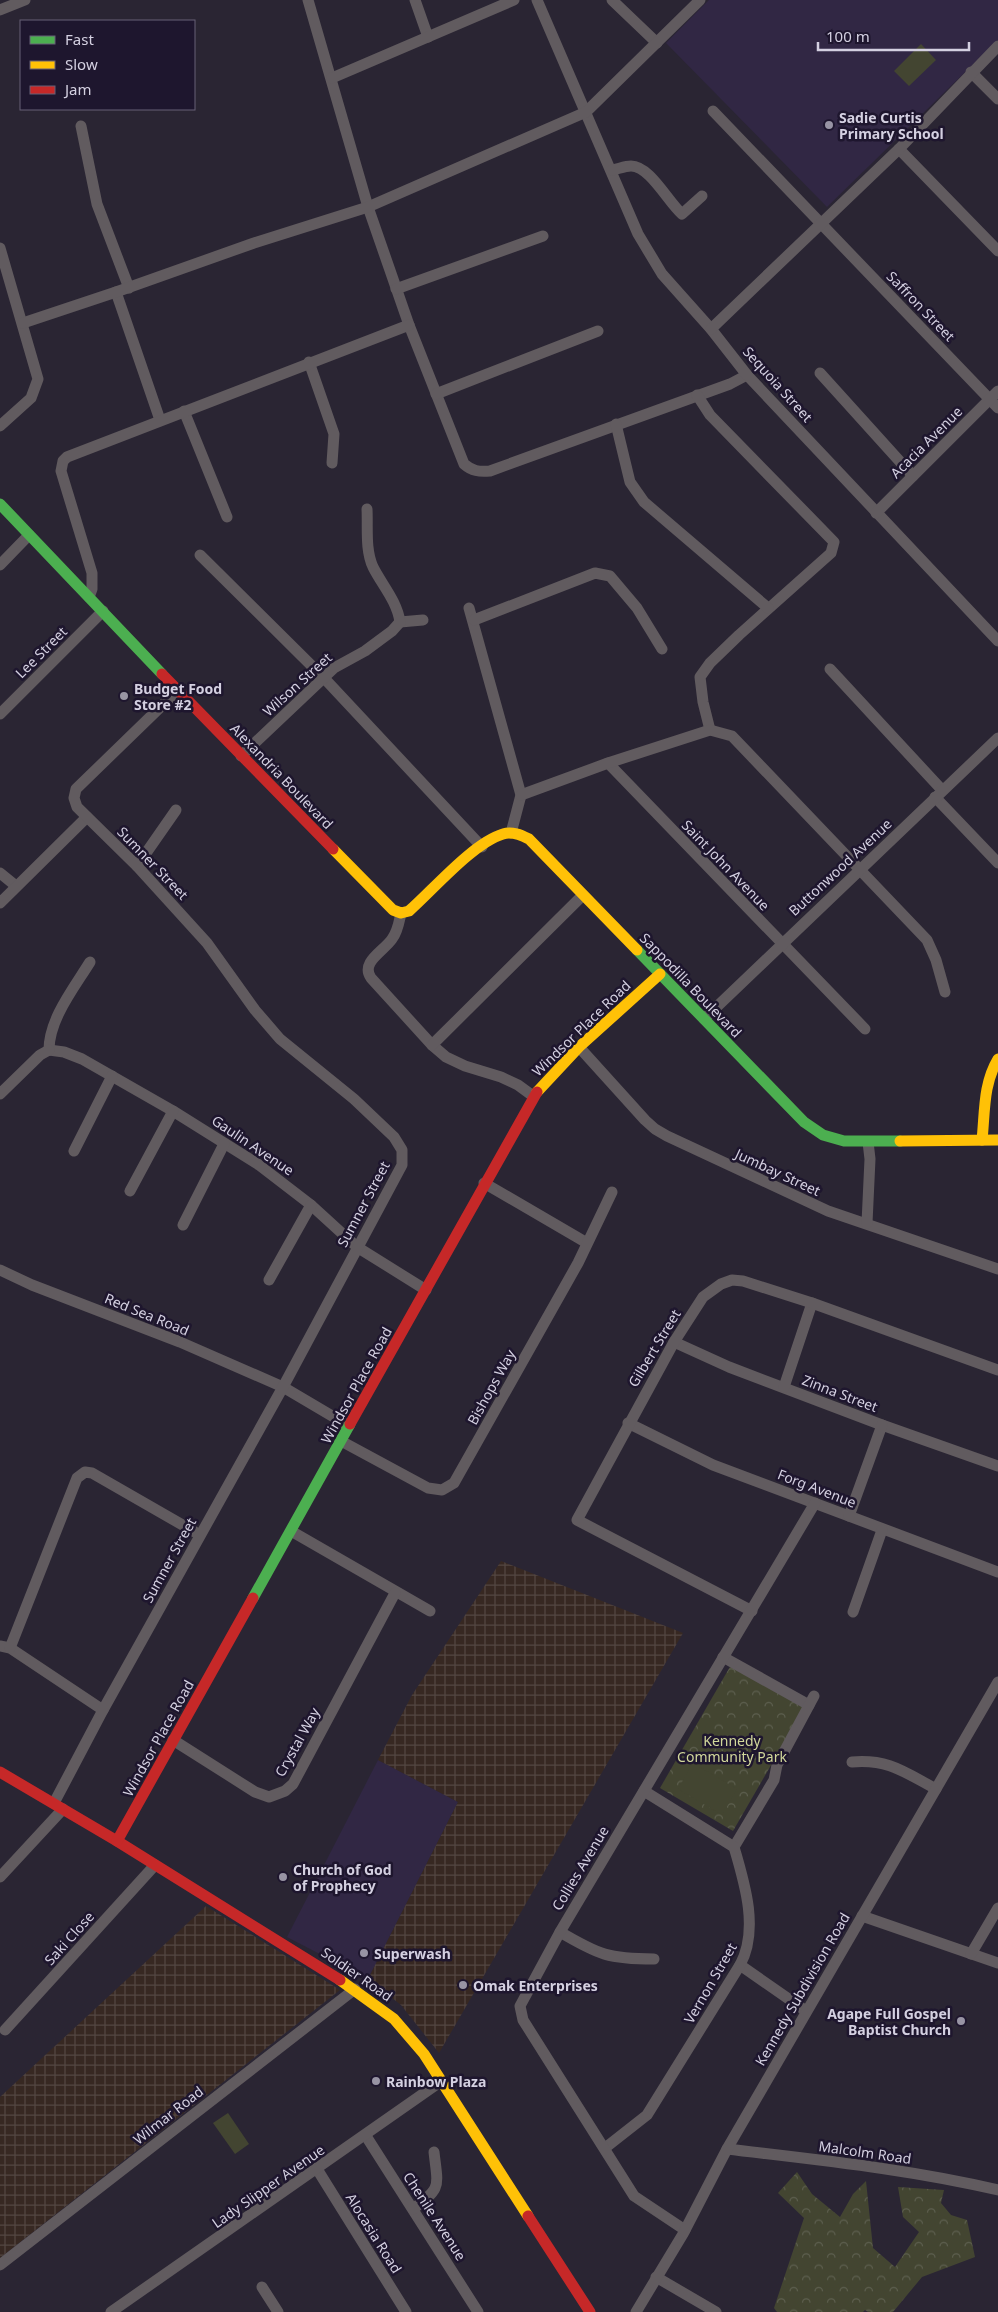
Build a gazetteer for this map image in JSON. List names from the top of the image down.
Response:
{
  "streets": {
    "street": [
      "Saffron Street",
      "Sequoia Street",
      "Acacia Avenue",
      "Lee Street",
      "Wilson Street",
      "Alexandria Boulevard",
      "Sumner Street",
      "Saint John Avenue",
      "Buttonwood Avenue",
      "Sappodilla Boulevard",
      "Windsor Place Road",
      "Gaulin Avenue",
      "Jumbay Street",
      "Red Sea Road",
      "Gilbert Street",
      "Bishops Way",
      "Zinna Street",
      "Forg Avenue",
      "Crystal Way",
      "Collies Avenue",
      "Saki Close",
      "Soldier Road",
      "Vernon Street",
      "Kennedy Subdivision Road",
      "Wilmar Road",
      "Malcolm Road",
      "Lady Slipper Avenue",
      "Chenile Avenue",
      "Alocasia Road"
    ]
  },
  "crossings": [
    ["Saffron Street", "Acacia Avenue"],
    ["Sequoia Street", "Acacia Avenue"],
    ["Lee Street", "Alexandria Boulevard"],
    ["Wilson Street", "Alexandria Boulevard"],
    ["Alexandria Boulevard", "Sumner Street"],
    ["Sumner Street", "Gaulin Avenue"],
    ["Sumner Street", "Red Sea Road"],
    ["Sumner Street", "Soldier Road"],
    ["Saint John Avenue", "Buttonwood Avenue"],
    ["Buttonwood Avenue", "Sappodilla Boulevard"],
    ["Sappodilla Boulevard", "Windsor Place Road"],
    ["Windsor Place Road", "Gaulin Avenue"],
    ["Windsor Place Road", "Jumbay Street"],
    ["Windsor Place Road", "Red Sea Road"],
    ["Windsor Place Road", "Bishops Way"],
    ["Windsor Place Road", "Crystal Way"],
    ["Windsor Place Road", "Soldier Road"],
    ["Gilbert Street", "Zinna Street"],
    ["Gilbert Street", "Forg Avenue"],
    ["Gilbert Street", "Collies Avenue"],
    ["Forg Avenue", "Collies Avenue"],
    ["Collies Avenue", "Vernon Street"],
    ["Collies Avenue", "Kennedy Subdivision Road"],
    ["Saki Close", "Soldier Road"],
    ["Soldier Road", "Wilmar Road"],
    ["Soldier Road", "Lady Slipper Avenue"],
    ["Kennedy Subdivision Road", "Malcolm Road"],
    ["Lady Slipper Avenue", "Chenile Avenue"],
    ["Lady Slipper Avenue", "Alocasia Road"]
  ],
  "parks": ["Kennedy Community Park"],
  "places": [
    "Sadie Curtis Primary School",
    "Budget Food Store #2",
    "Church of God of Prophecy",
    "Superwash",
    "Omak Enterprises",
    "Agape Full Gospel Baptist Church",
    "Rainbow Plaza"
  ],
  "legend": ["Fast", "Slow", "Jam"],
  "scale_bar": "100 m"
}
